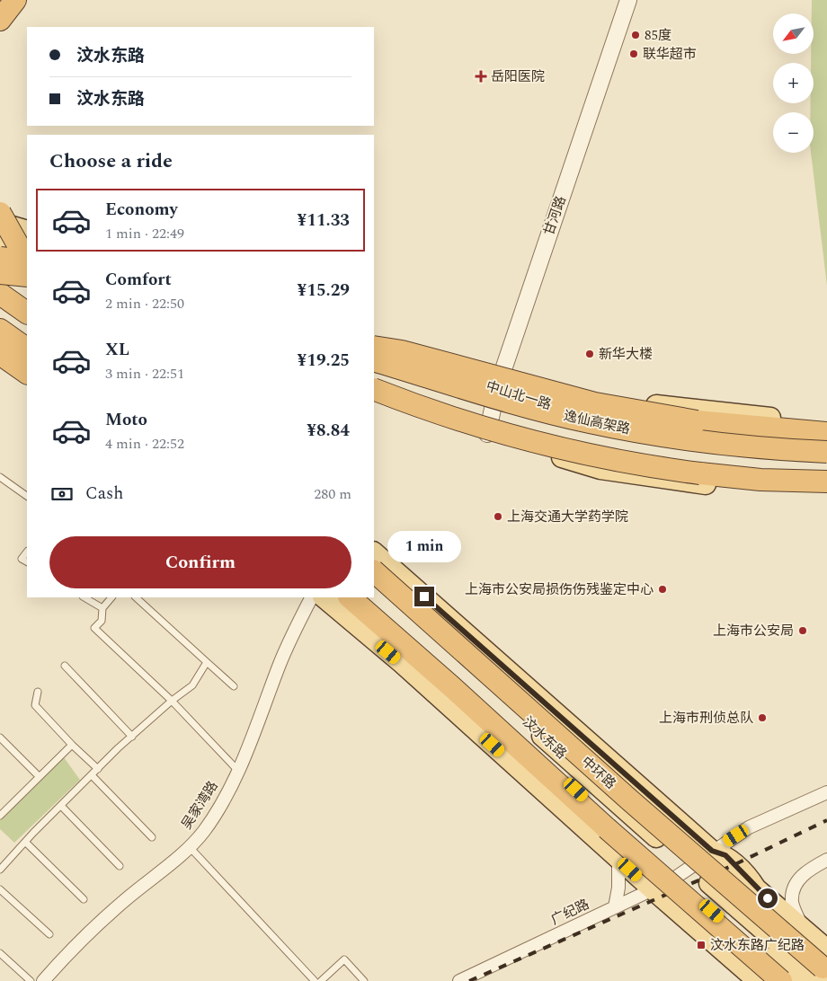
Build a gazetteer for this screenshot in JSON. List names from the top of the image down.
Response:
{
  "streets": {
    "highway": ["逸仙高架路", "中环路"],
    "main road": ["中山北一路", "汶水东路"],
    "street": ["甘河路", "吴家湾路", "广纪路"]
  },
  "crossings": [
    ["甘河路", "中山北一路"],
    ["汶水东路", "中环路"],
    ["汶水东路", "广纪路"]
  ],
  "places": {
    "other": [
      "85度",
      "联华超市",
      "新华大楼",
      "上海交通大学药学院",
      "上海市公安局损伤伤残鉴定中心",
      "上海市公安局",
      "上海市刑侦总队"
    ],
    "health": ["岳阳医院"],
    "transit": ["汶水东路广纪路"]
  },
  "north": "bottom left",
  "page": {
    "map_buttons": ["+", "−"],
    "banner": ["汶水东路", "汶水东路"],
    "heading": "Choose a ride",
    "list": [
      {
        "name": "Economy",
        "note": "1 min · 22:49",
        "value": "¥11.33"
      },
      {
        "name": "Comfort",
        "note": "2 min · 22:50",
        "value": "¥15.29"
      },
      {
        "name": "XL",
        "note": "3 min · 22:51",
        "value": "¥19.25"
      },
      {
        "name": "Moto",
        "note": "4 min · 22:52",
        "value": "¥8.84"
      }
    ],
    "pay": ["Cash", "280 m"],
    "buttons": "Confirm",
    "bubble": "1 min"
  }
}
